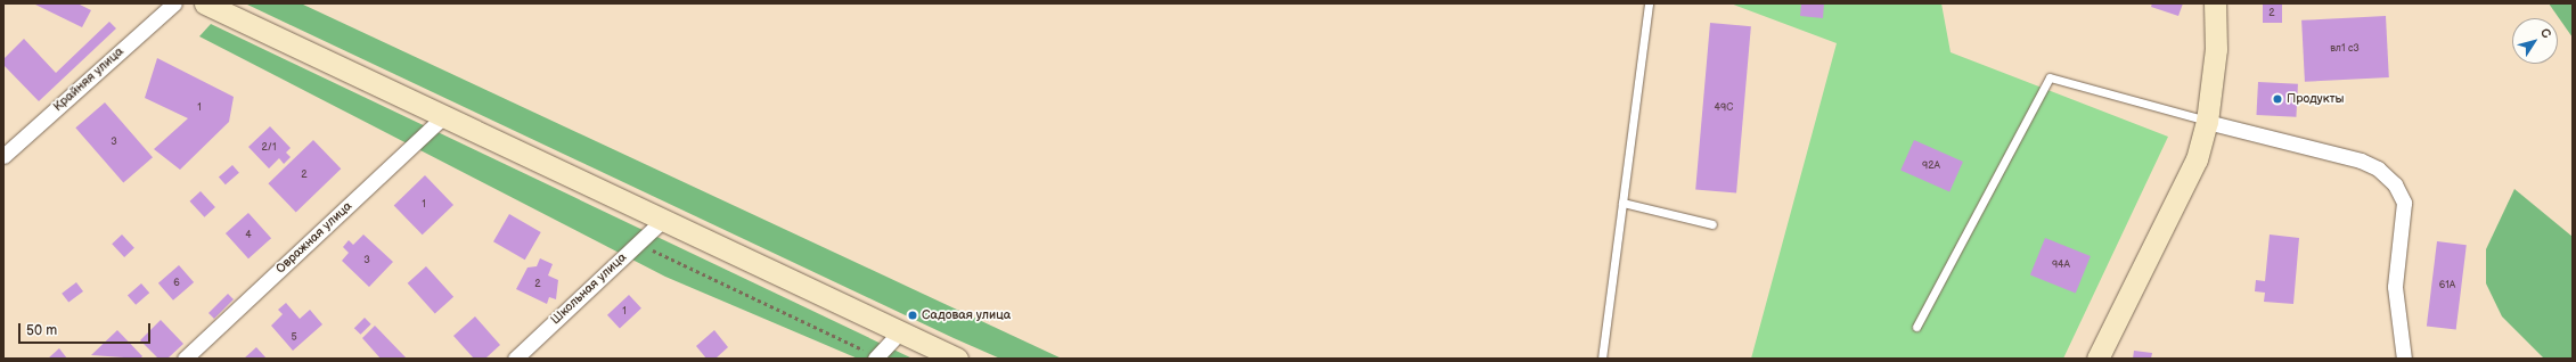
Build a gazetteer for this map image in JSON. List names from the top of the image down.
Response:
{
  "streets": {
    "street": ["Крайняя улица", "Овражная улица", "Школьная улица"]
  },
  "places": ["Продукты", "Садовая улица"],
  "house_numbers": [
    "2",
    "вл1 с3",
    "1",
    "49С",
    "3",
    "2/1",
    "92А",
    "2",
    "1",
    "4",
    "3",
    "94А",
    "6",
    "2",
    "61А",
    "1",
    "5"
  ],
  "scale_bar": "50 m",
  "north": "top right"
}
